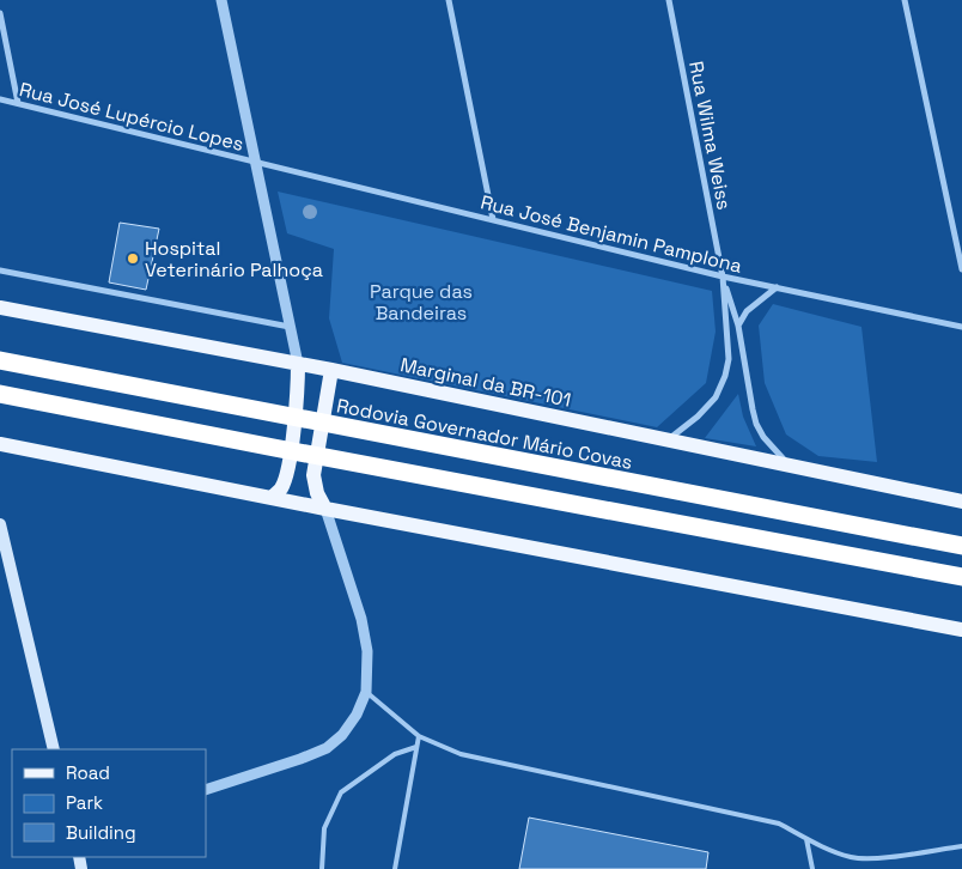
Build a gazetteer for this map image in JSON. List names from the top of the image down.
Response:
{
  "streets": {
    "highway": ["Rodovia Governador Mário Covas"],
    "main road": ["Marginal da BR-101"],
    "street": ["Rua José Lupércio Lopes", "Rua Wilma Weiss", "Rua José Benjamin Pamplona"]
  },
  "crossings": [
    ["Rua José Lupércio Lopes", "Rua José Benjamin Pamplona"],
    ["Rua Wilma Weiss", "Rua José Benjamin Pamplona"]
  ],
  "parks": ["Parque das Bandeiras"],
  "places": ["Hospital Veterinário Palhoça"],
  "legend": ["Road", "Park", "Building"]
}
